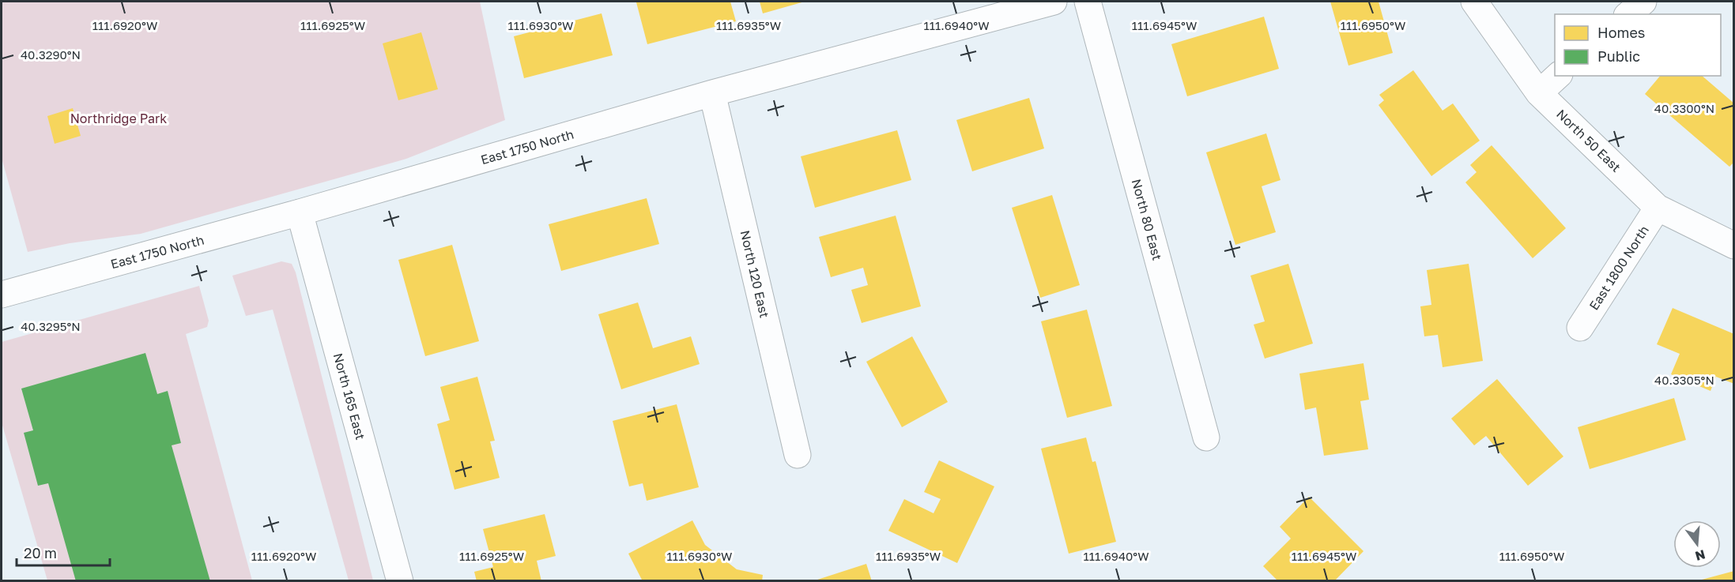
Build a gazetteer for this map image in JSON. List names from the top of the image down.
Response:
{
  "streets": {
    "street": [
      "North 50 East",
      "East 1750 North",
      "North 80 East",
      "East 1800 North",
      "North 120 East",
      "North 165 East"
    ]
  },
  "crossings": [
    ["North 50 East", "East 1800 North"],
    ["East 1750 North", "North 120 East"],
    ["East 1750 North", "North 165 East"]
  ],
  "parks": ["Northridge Park"],
  "legend": ["Homes", "Public"],
  "scale_bar": "20 m",
  "north": "bottom",
  "coordinates": [
    "111.6920°W",
    "111.6925°W",
    "111.6930°W",
    "111.6935°W",
    "111.6940°W",
    "111.6945°W",
    "111.6950°W",
    "40.3290°N",
    "40.3300°N",
    "40.3295°N",
    "40.3305°N"
  ]
}
